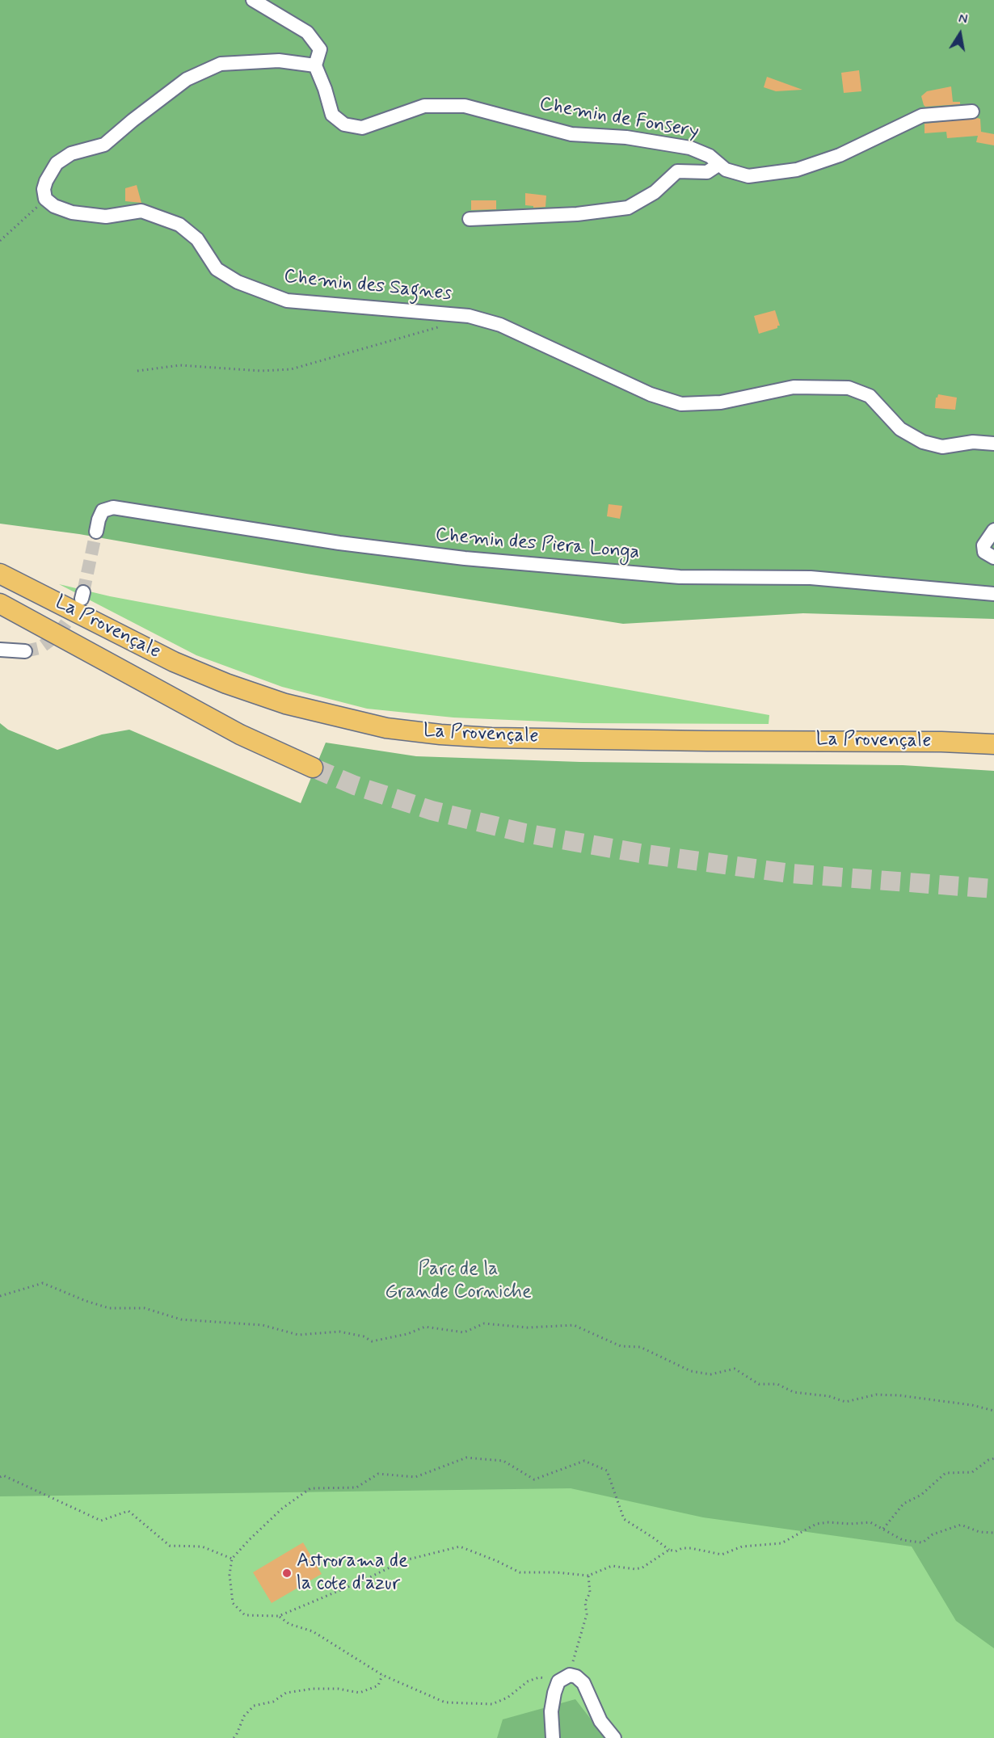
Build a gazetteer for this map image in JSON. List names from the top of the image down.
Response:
{
  "streets": {
    "highway": ["La Provençale"],
    "street": ["Chemin de Fonsery", "Chemin des Sagnes", "Chemin des Piera Longa"]
  },
  "parks": ["Parc de la Grande Corniche"],
  "places": ["Astrorama de la cote d'azur"],
  "north": "top"
}
